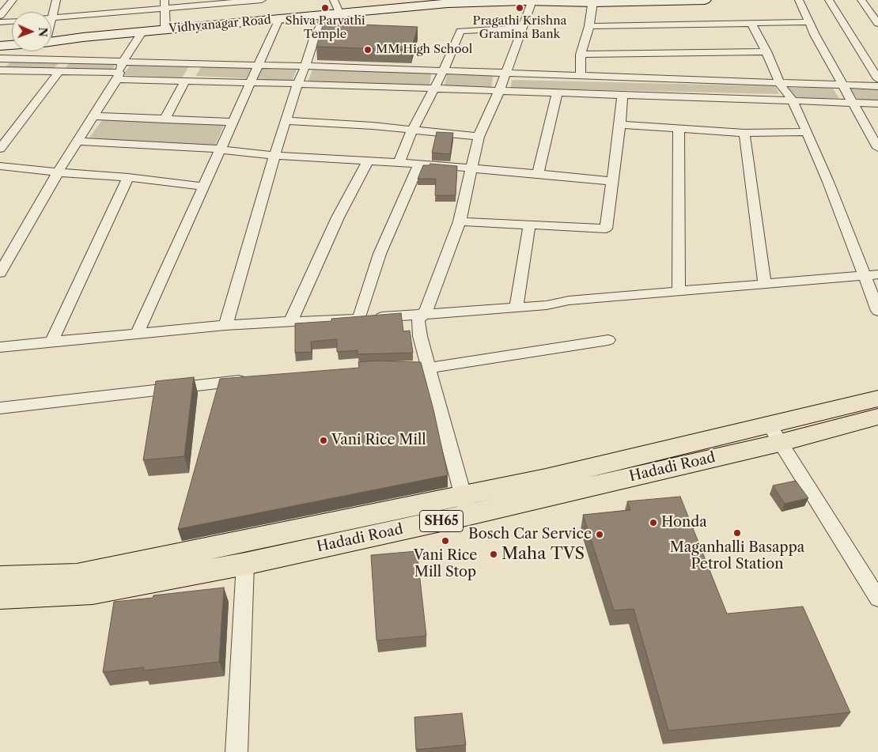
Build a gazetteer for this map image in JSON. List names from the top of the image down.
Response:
{
  "streets": {
    "main road": ["Hadadi Road", "SH65"],
    "street": ["Vidhyanagar Road"]
  },
  "places": [
    "Shiva Parvathi Temple",
    "Pragathi Krishna Gramina Bank",
    "MM High School",
    "Vani Rice Mill",
    "Honda",
    "Maganhalli Basappa Petrol Station",
    "Bosch Car Service",
    "Vani Rice Mill Stop",
    "Maha TVS"
  ],
  "north": "right"
}
